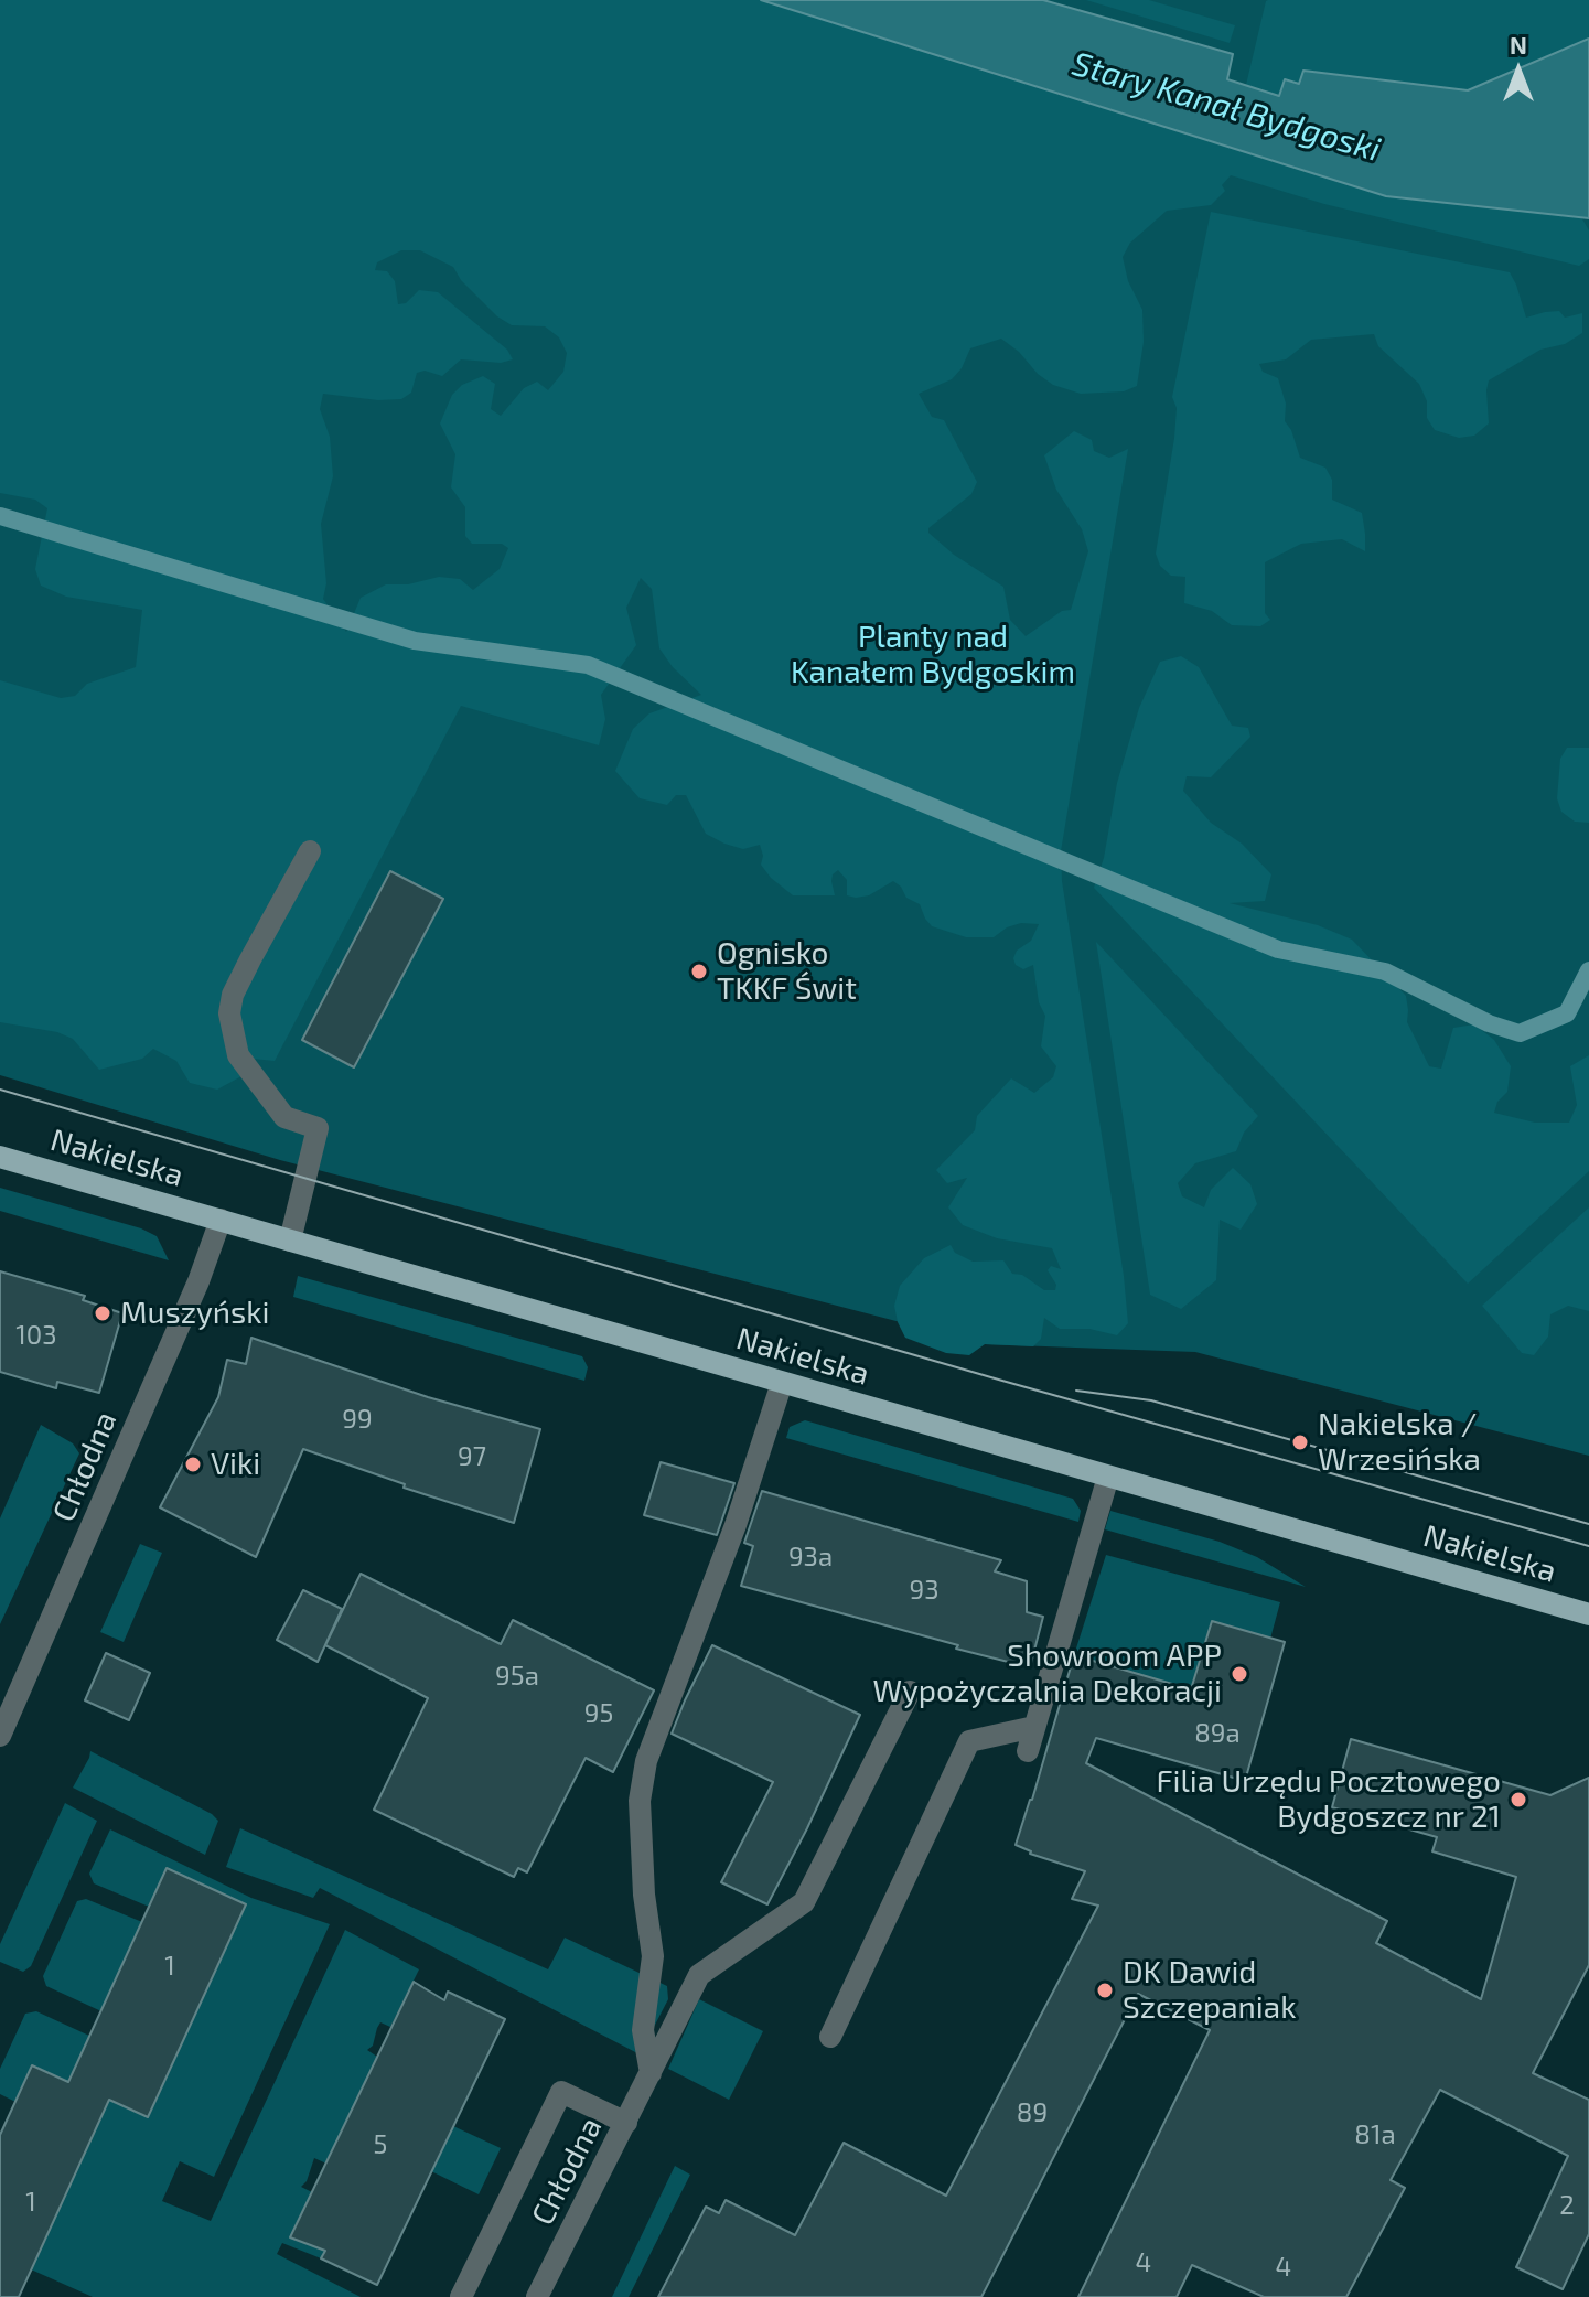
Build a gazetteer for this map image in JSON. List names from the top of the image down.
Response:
{
  "streets": {
    "main road": ["Nakielska"],
    "street": ["Chłodna"]
  },
  "crossings": [
    ["Nakielska", "Chłodna"]
  ],
  "water": ["Stary Kanał Bydgoski"],
  "parks": ["Planty nad Kanałem Bydgoskim"],
  "places": [
    "Ognisko TKKF Świt",
    "Muszyński",
    "Nakielska / Wrzesińska",
    "Viki",
    "Showroom APP Wypożyczalnia Dekoracji",
    "Filia Urzędu Pocztowego Bydgoszcz nr 21",
    "DK Dawid Szczepaniak"
  ],
  "house_numbers": [
    "103",
    "99",
    "97",
    "93a",
    "93",
    "95a",
    "95",
    "89a",
    "1",
    "89",
    "81a",
    "5",
    "1",
    "2",
    "4",
    "4"
  ],
  "north": "top"
}
